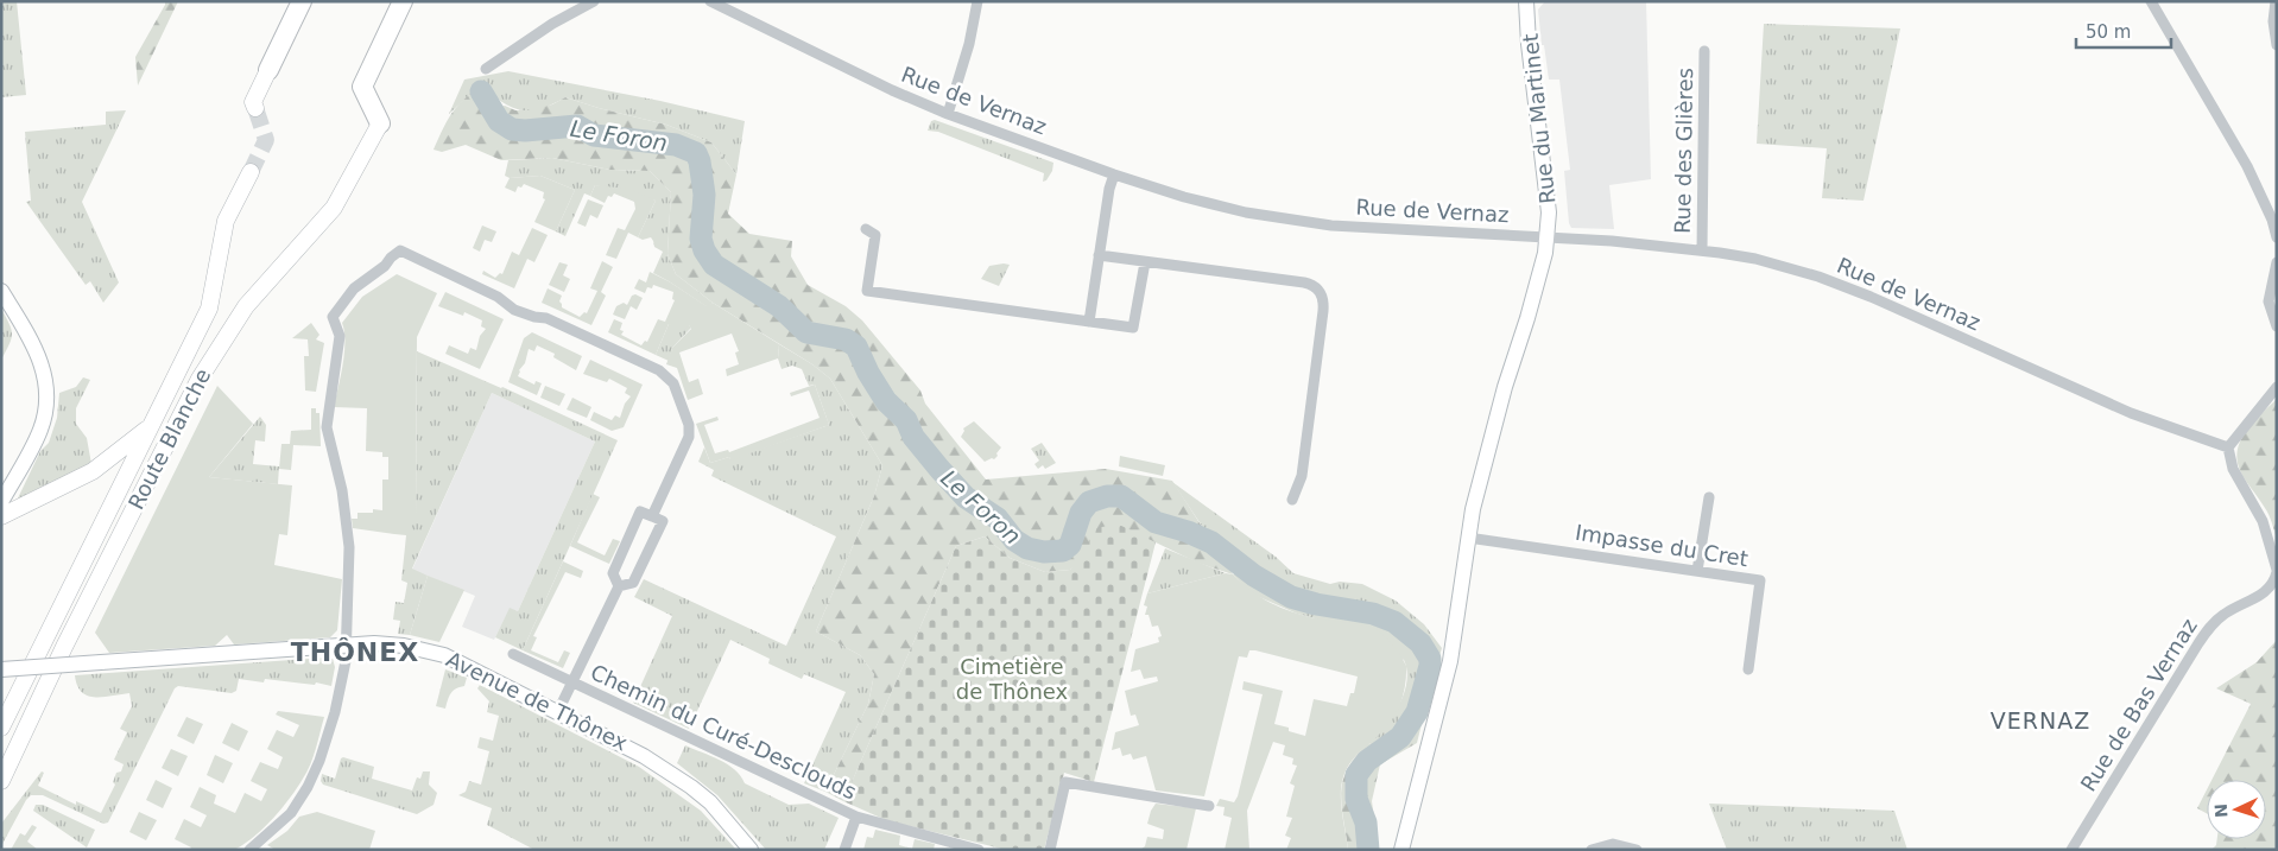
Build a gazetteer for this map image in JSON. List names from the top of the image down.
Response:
{
  "streets": {
    "main road": ["Route Blanche"],
    "street": [
      "Rue de Vernaz",
      "Rue du Martinet",
      "Rue des Glières",
      "Impasse du Cret",
      "Avenue de Thônex",
      "Rue de Bas Vernaz",
      "Chemin du Curé-Desclouds"
    ]
  },
  "crossings": [
    ["Rue de Vernaz", "Rue du Martinet"],
    ["Rue de Vernaz", "Rue des Glières"],
    ["Rue de Vernaz", "Rue de Bas Vernaz"],
    ["Rue du Martinet", "Impasse du Cret"],
    ["Avenue de Thônex", "Chemin du Curé-Desclouds"]
  ],
  "districts": ["THÔNEX", "VERNAZ"],
  "water": ["Le Foron"],
  "parks": ["Cimetière de Thônex"],
  "scale_bar": "50 m",
  "north": "left"
}
